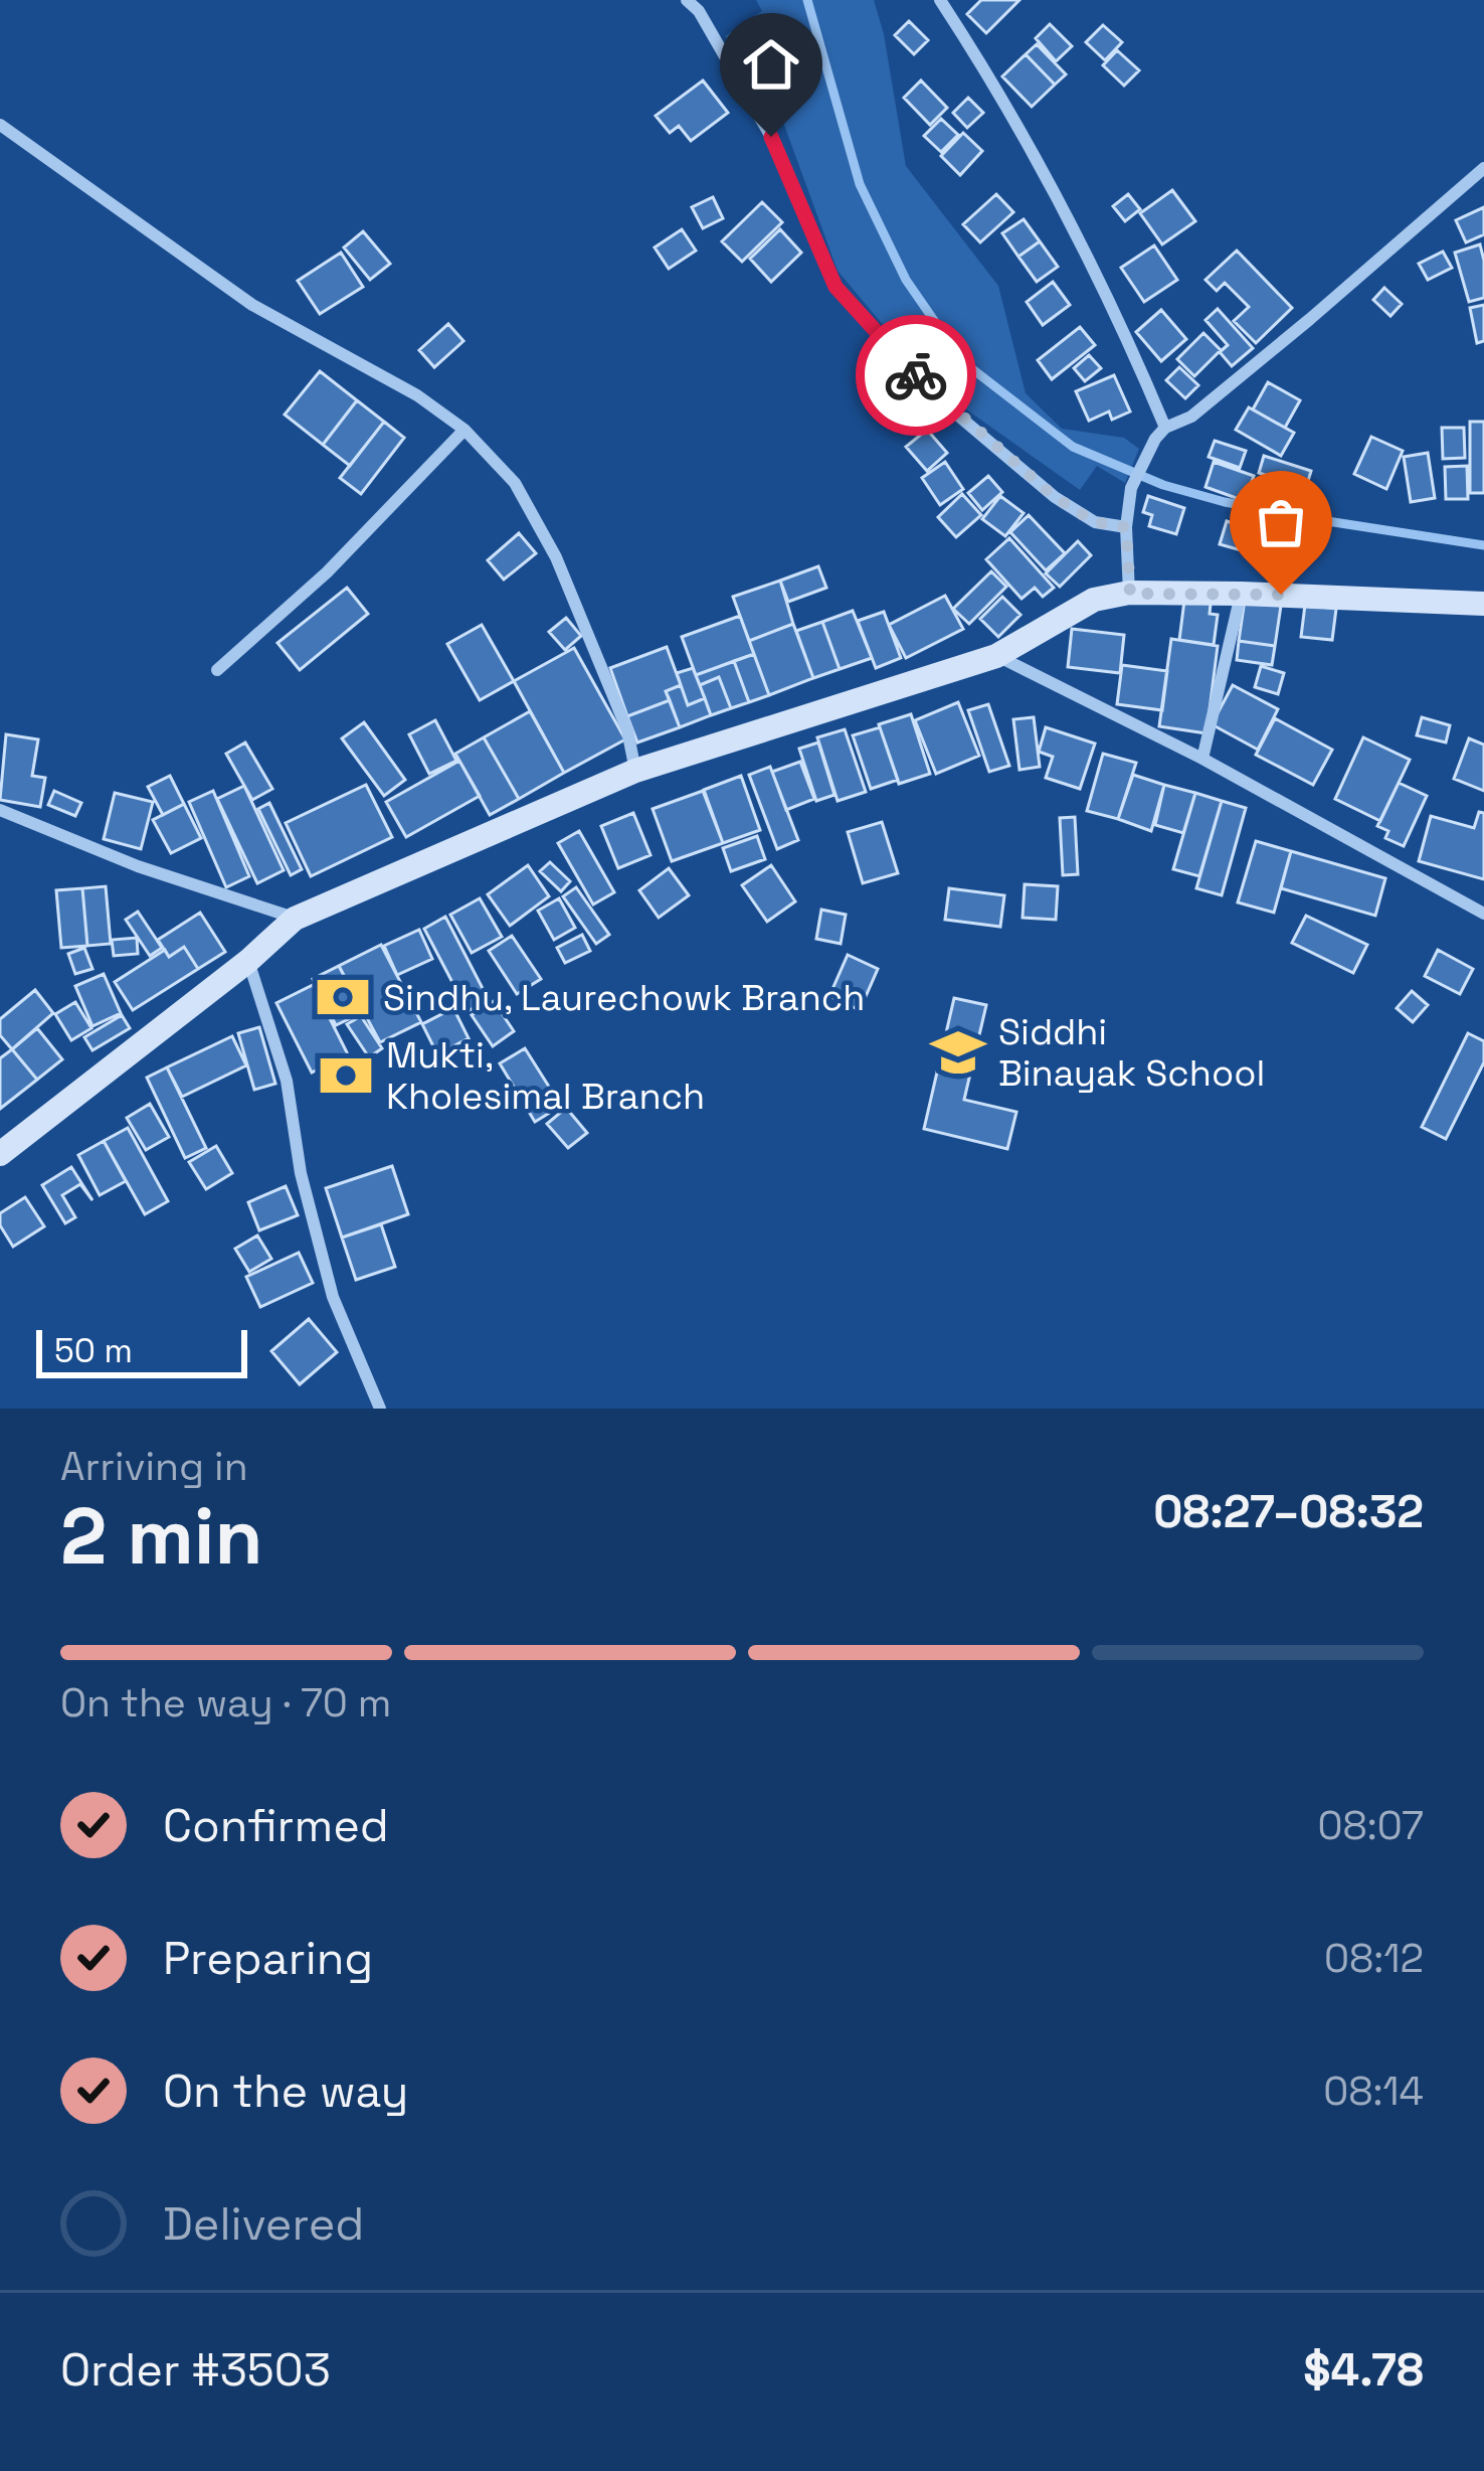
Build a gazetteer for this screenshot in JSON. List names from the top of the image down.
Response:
{
  "places": {
    "bank": ["Sindhu, Laurechowk Branch", "Mukti, Kholesimal Branch"],
    "school or university": ["Siddhi Binayak School"]
  },
  "scale_bar": "50 m",
  "page": {
    "scale": "50 m",
    "heading": ["2 min", "Arriving in", "08:27–08:32"],
    "panel": ["Order #3503", "$4.78"],
    "bar": "On the way · 70 m",
    "list": [
      ["Confirmed", "08:07"],
      ["Preparing", "08:12"],
      ["On the way", "08:14"],
      "Delivered"
    ]
  }
}
